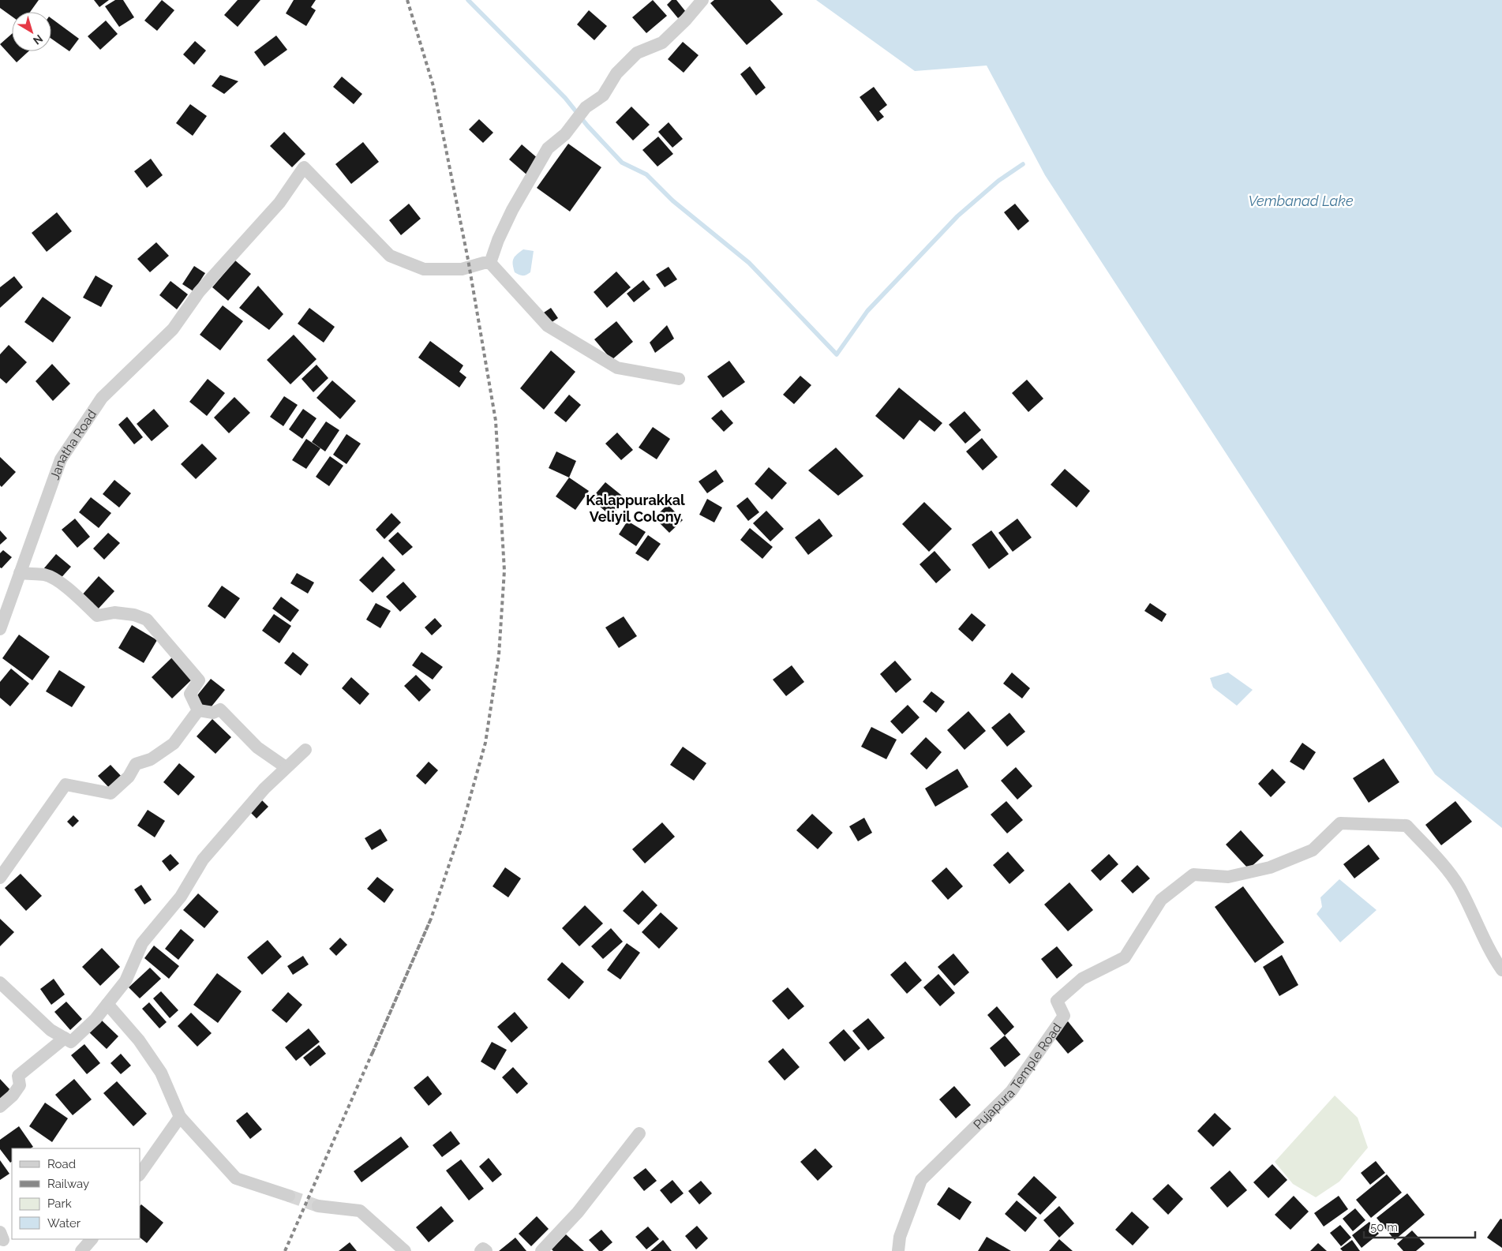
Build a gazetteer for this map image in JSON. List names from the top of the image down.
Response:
{
  "streets": {
    "street": ["Janatha Road", "Pujapura Temple Road"]
  },
  "districts": ["Kalappurakkal Veliyil Colony"],
  "water": ["Vembanad Lake"],
  "legend": [
    "Road",
    "Railway",
    "Park",
    "Water"
  ],
  "scale_bar": "50 m",
  "north": "bottom right"
}
